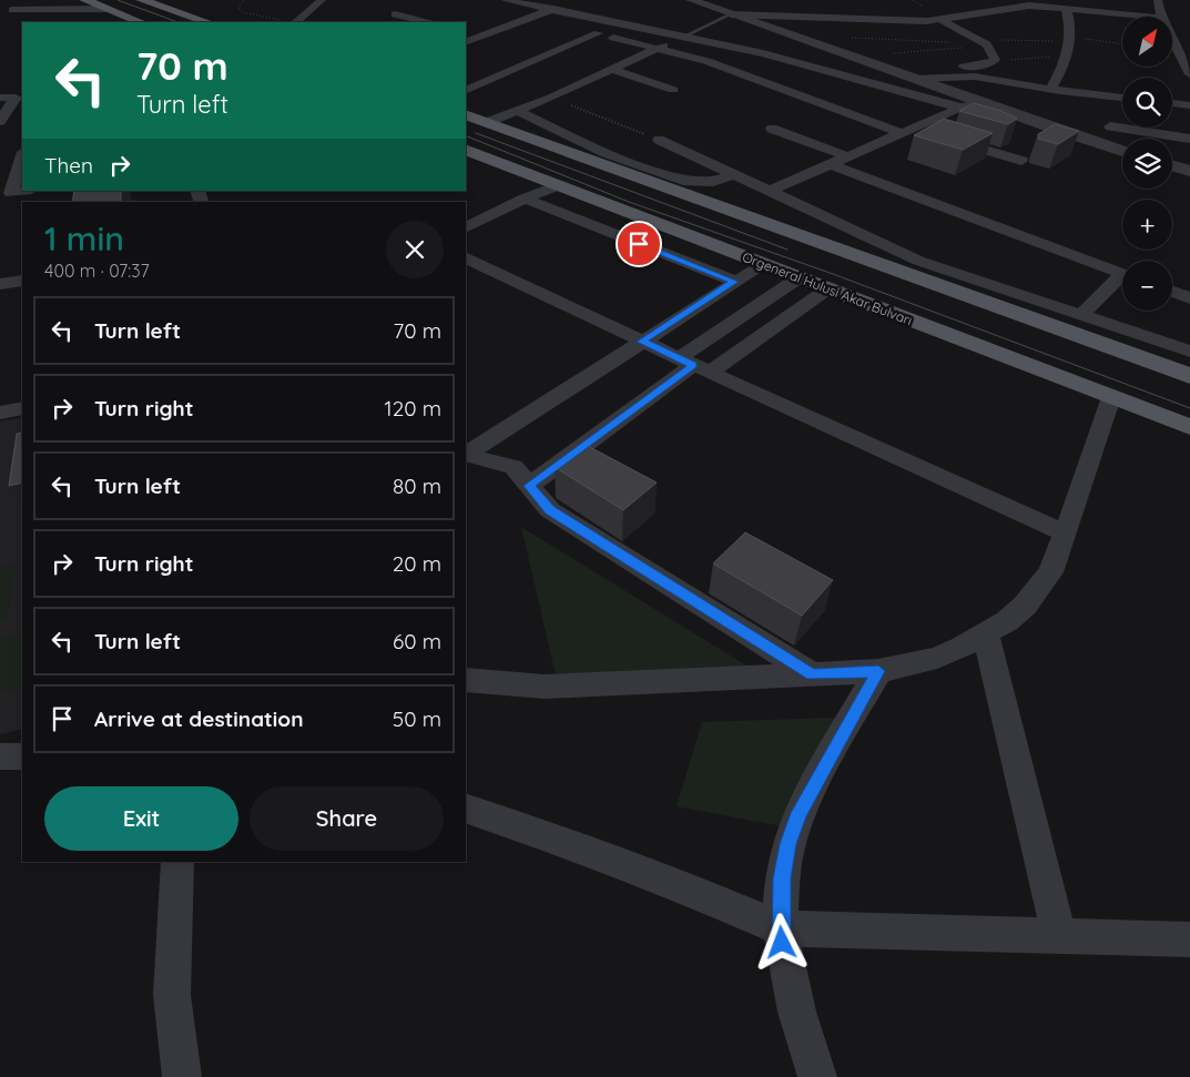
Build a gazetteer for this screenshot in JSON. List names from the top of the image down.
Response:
{
  "streets": {
    "main road": ["Orgeneral Hulusi Akar Bulvarı"]
  },
  "north": "top right",
  "page": {
    "map_buttons": ["+", "−"],
    "turn": ["70 m", "Turn left"],
    "then": "Then",
    "heading": ["1 min", "400 m · 07:37"],
    "list": [
      {
        "name": "Turn left",
        "value": "70 m"
      },
      {
        "name": "Turn right",
        "value": "120 m"
      },
      {
        "name": "Turn left",
        "value": "80 m"
      },
      {
        "name": "Turn right",
        "value": "20 m"
      },
      {
        "name": "Turn left",
        "value": "60 m"
      },
      {
        "name": "Arrive at destination",
        "value": "50 m"
      }
    ],
    "buttons": ["Exit", "Share"]
  }
}
